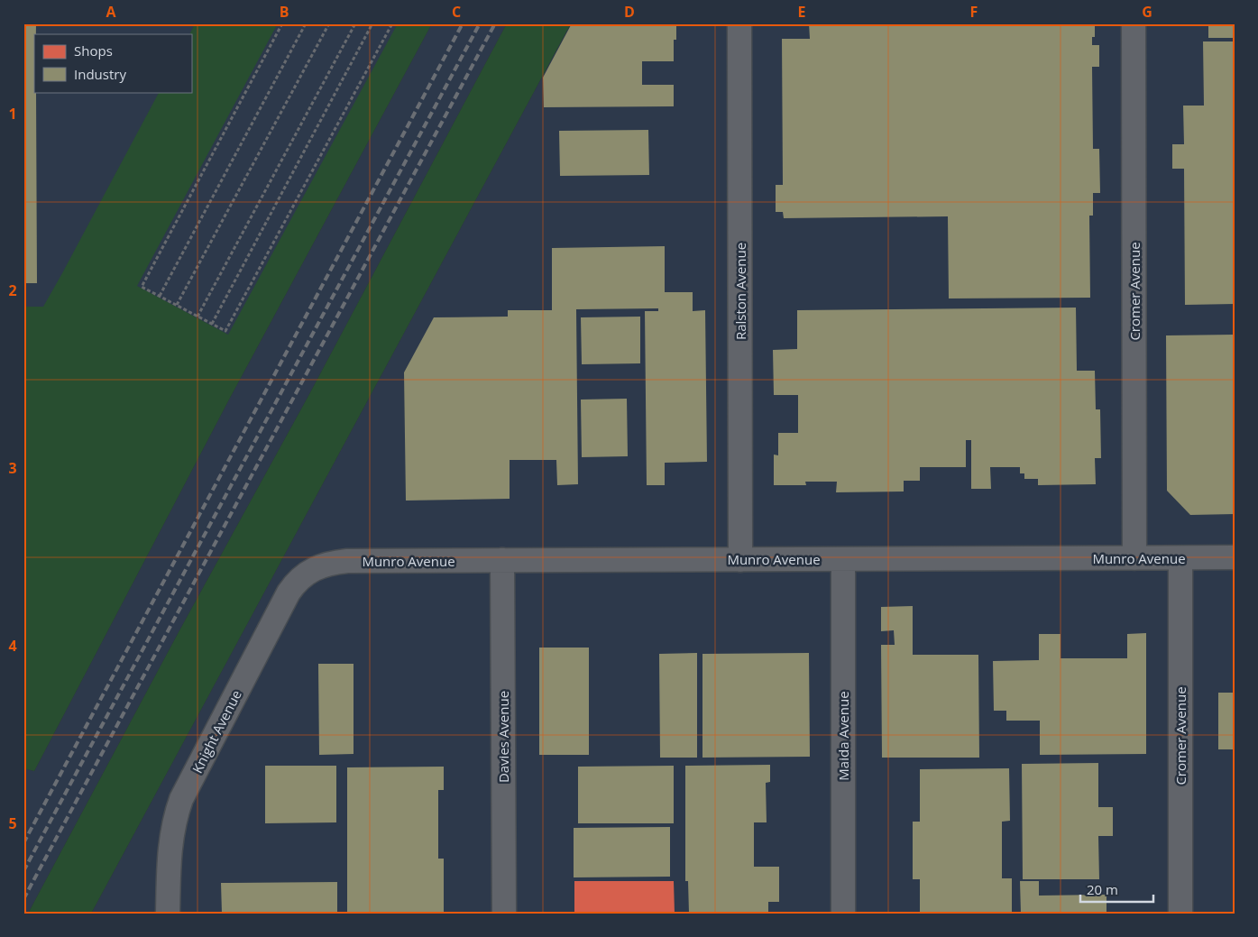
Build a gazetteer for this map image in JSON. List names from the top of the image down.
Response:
{
  "streets": {
    "street": [
      "Ralston Avenue",
      "Cromer Avenue",
      "Munro Avenue",
      "Knight Avenue",
      "Maida Avenue",
      "Davies Avenue"
    ]
  },
  "crossings": [
    ["Ralston Avenue", "Munro Avenue"],
    ["Cromer Avenue", "Munro Avenue"],
    ["Munro Avenue", "Knight Avenue"],
    ["Munro Avenue", "Maida Avenue"],
    ["Munro Avenue", "Davies Avenue"]
  ],
  "legend": ["Shops", "Industry"],
  "scale_bar": "20 m",
  "grid": {
    "columns": [
      "A",
      "B",
      "C",
      "D",
      "E",
      "F",
      "G"
    ],
    "rows": [
      "1",
      "2",
      "3",
      "4",
      "5"
    ]
  }
}
